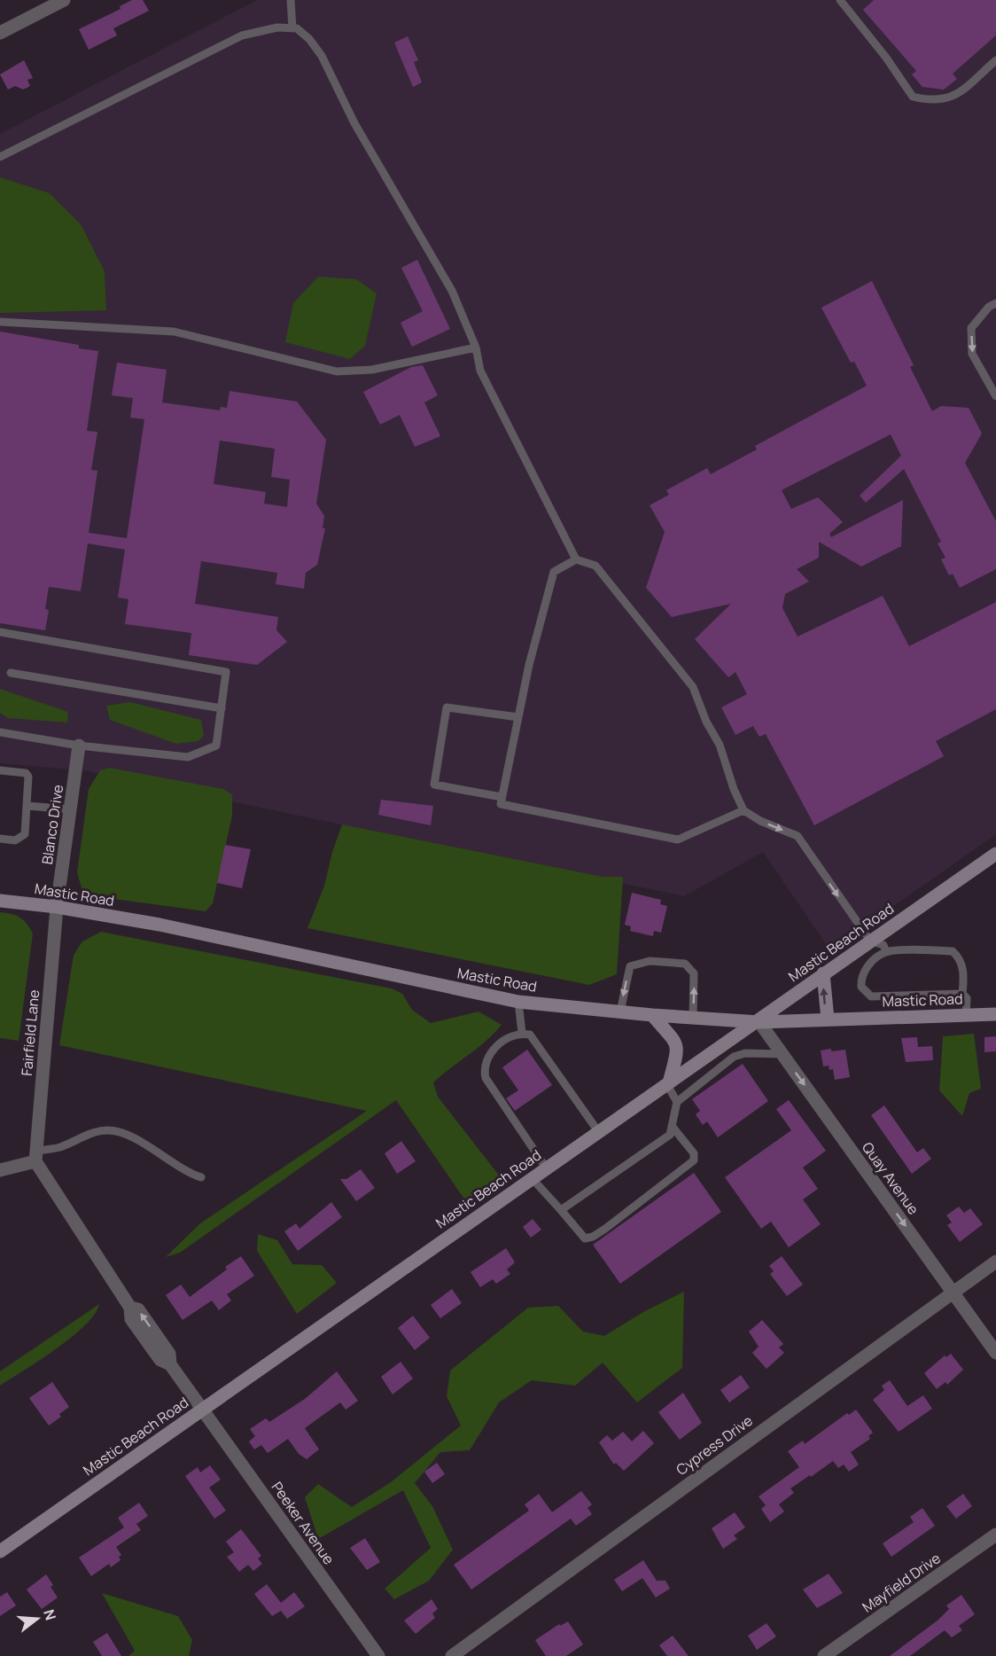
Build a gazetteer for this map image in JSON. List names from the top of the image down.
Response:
{
  "streets": {
    "street": [
      "Blanco Drive",
      "Mastic Road",
      "Mastic Beach Road",
      "Fairfield Lane",
      "Quay Avenue",
      "Cypress Drive",
      "Peeker Avenue",
      "Mayfield Drive"
    ]
  },
  "crossings": [
    ["Blanco Drive", "Mastic Road"],
    ["Blanco Drive", "Fairfield Lane"],
    ["Mastic Road", "Mastic Beach Road"],
    ["Mastic Road", "Fairfield Lane"],
    ["Mastic Road", "Quay Avenue"],
    ["Mastic Beach Road", "Quay Avenue"],
    ["Mastic Beach Road", "Peeker Avenue"],
    ["Quay Avenue", "Cypress Drive"]
  ],
  "one_way": ["Quay Avenue"],
  "north": "right"
}
